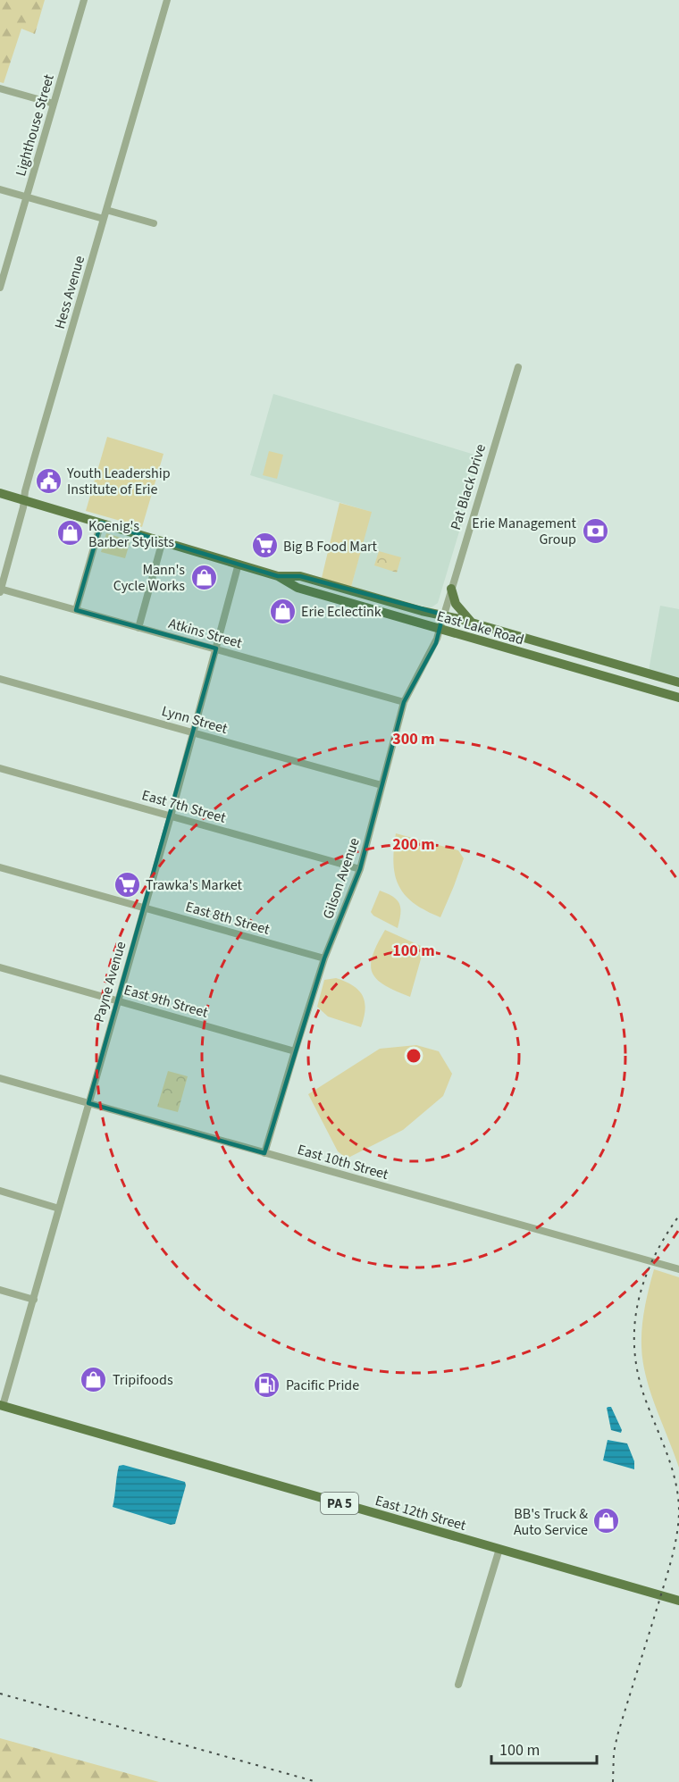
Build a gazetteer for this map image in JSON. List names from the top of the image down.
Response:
{
  "streets": {
    "main road": ["East Lake Road", "PA 5", "East 12th Street"],
    "street": [
      "Lighthouse Street",
      "Hess Avenue",
      "Pat Black Drive",
      "Atkins Street",
      "Lynn Street",
      "East 7th Street",
      "Gilson Avenue",
      "East 8th Street",
      "Payne Avenue",
      "East 9th Street",
      "East 10th Street"
    ]
  },
  "crossings": [
    ["Hess Avenue", "East Lake Road"],
    ["Hess Avenue", "Atkins Street"],
    ["Pat Black Drive", "East Lake Road"],
    ["Pat Black Drive", "Gilson Avenue"],
    ["East Lake Road", "Gilson Avenue"],
    ["East Lake Road", "Payne Avenue"],
    ["Atkins Street", "Gilson Avenue"],
    ["Atkins Street", "Payne Avenue"],
    ["Lynn Street", "Gilson Avenue"],
    ["Lynn Street", "Payne Avenue"],
    ["East 7th Street", "Gilson Avenue"],
    ["East 7th Street", "Payne Avenue"],
    ["Gilson Avenue", "East 8th Street"],
    ["Gilson Avenue", "East 9th Street"],
    ["Gilson Avenue", "East 10th Street"],
    ["East 8th Street", "Payne Avenue"],
    ["Payne Avenue", "East 9th Street"],
    ["Payne Avenue", "East 10th Street"],
    ["Payne Avenue", "East 12th Street"]
  ],
  "places": {
    "public building": ["Youth Leadership Institute of Erie"],
    "bank": ["Erie Management Group"],
    "shop": [
      "Koenig's Barber Stylists",
      "Mann's Cycle Works",
      "Erie Eclectink",
      "Tripifoods",
      "BB's Truck & Auto Service"
    ],
    "supermarket": ["Big B Food Mart", "Trawka's Market"],
    "fuel station": ["Pacific Pride"]
  },
  "scale_bar": "100 m",
  "rings": ["300 m", "200 m", "100 m"]
}
